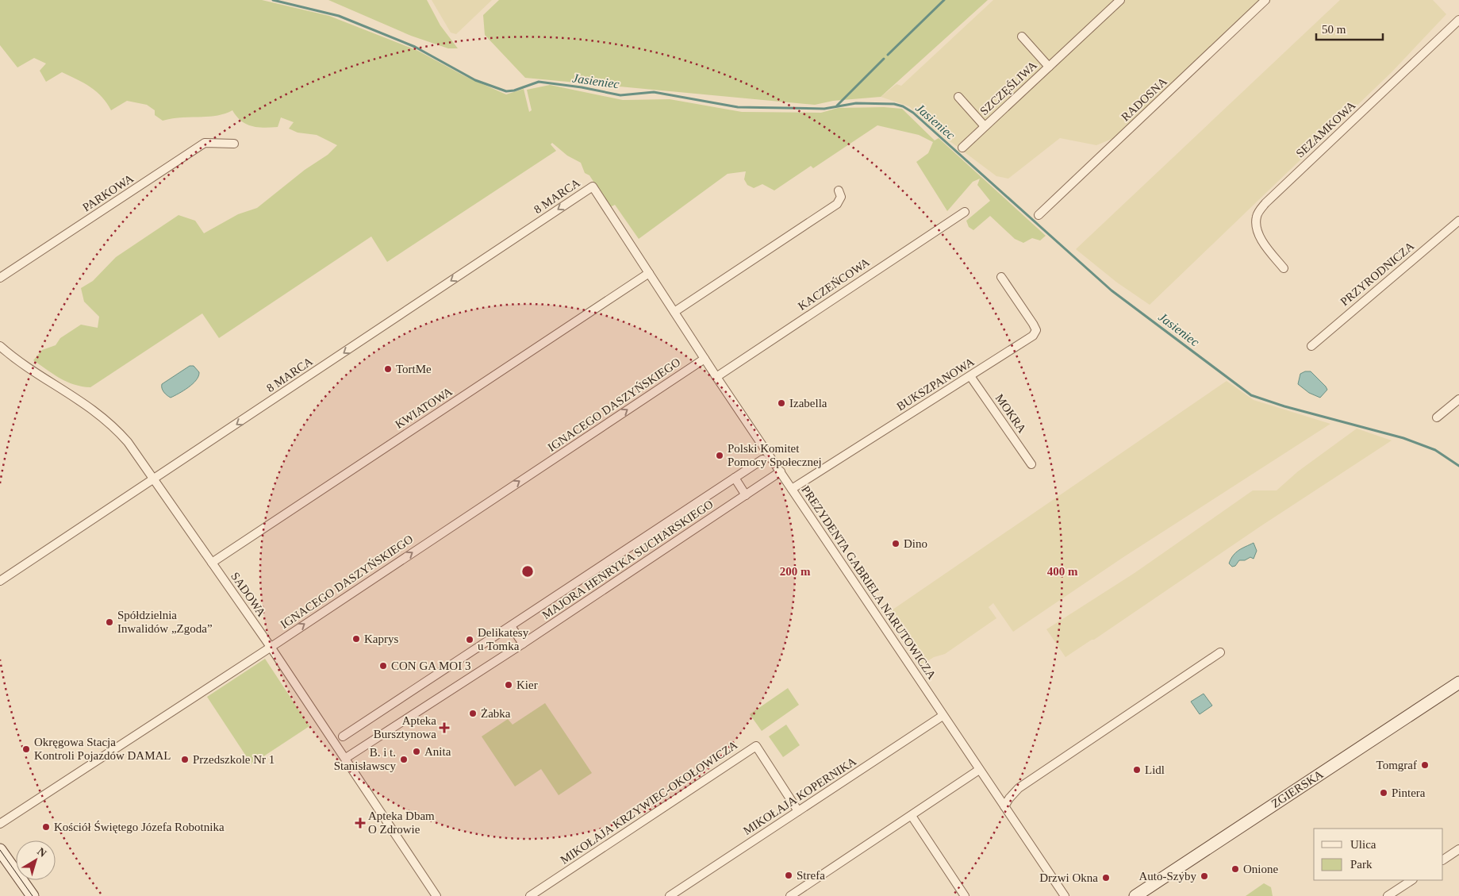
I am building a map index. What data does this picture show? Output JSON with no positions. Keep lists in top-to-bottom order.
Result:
{
  "streets": {
    "main road": ["ZGIERSKA"],
    "street": [
      "SZCZĘŚLIWA",
      "RADOSNA",
      "SEZAMKOWA",
      "PARKOWA",
      "8 MARCA",
      "PRZYRODNICZA",
      "KACZEŃCOWA",
      "BUKSZPANOWA",
      "IGNACEGO DASZYŃSKIEGO",
      "KWIATOWA",
      "MOKRA",
      "MAJORA HENRYKA SUCHARSKIEGO",
      "PREZYDENTA GABRIELA NARUTOWICZA",
      "SADOWA",
      "MIKOŁAJA KOPERNIKA",
      "MIKOŁAJA KRZYWIEC-OKOŁOWICZA"
    ]
  },
  "crossings": [
    ["8 MARCA", "PREZYDENTA GABRIELA NARUTOWICZA"],
    ["8 MARCA", "SADOWA"],
    ["KACZEŃCOWA", "PREZYDENTA GABRIELA NARUTOWICZA"],
    ["BUKSZPANOWA", "MOKRA"],
    ["BUKSZPANOWA", "PREZYDENTA GABRIELA NARUTOWICZA"],
    ["IGNACEGO DASZYŃSKIEGO", "PREZYDENTA GABRIELA NARUTOWICZA"],
    ["IGNACEGO DASZYŃSKIEGO", "SADOWA"],
    ["KWIATOWA", "PREZYDENTA GABRIELA NARUTOWICZA"],
    ["KWIATOWA", "SADOWA"],
    ["MAJORA HENRYKA SUCHARSKIEGO", "PREZYDENTA GABRIELA NARUTOWICZA"],
    ["MAJORA HENRYKA SUCHARSKIEGO", "SADOWA"],
    ["PREZYDENTA GABRIELA NARUTOWICZA", "MIKOŁAJA KOPERNIKA"],
    ["MIKOŁAJA KOPERNIKA", "MIKOŁAJA KRZYWIEC-OKOŁOWICZA"]
  ],
  "one_way": ["8 MARCA", "IGNACEGO DASZYŃSKIEGO"],
  "water": ["Jasieniec"],
  "places": {
    "other": [
      "TortMe",
      "Izabella",
      "Polski Komitet Pomocy Społecznej",
      "Dino",
      "Spółdzielnia Inwalidów „Zgoda”",
      "Kaprys",
      "Delikatesy u Tomka",
      "CON GA MOI 3",
      "Kier",
      "Żabka",
      "Okręgowa Stacja Kontroli Pojazdów DAMAL",
      "Anita",
      "Przedszkole Nr 1",
      "B. i t. Stanisławscy",
      "Tomgraf",
      "Lidl",
      "Pintera",
      "Kościół Świętego Józefa Robotnika",
      "Onione",
      "Strefa",
      "Auto-Szyby",
      "Drzwi Okna"
    ],
    "health": ["Apteka Bursztynowa", "Apteka Dbam O Zdrowie"]
  },
  "legend": ["Ulica", "Park"],
  "scale_bar": "50 m",
  "north": "top right",
  "rings": ["200 m", "400 m"]
}
